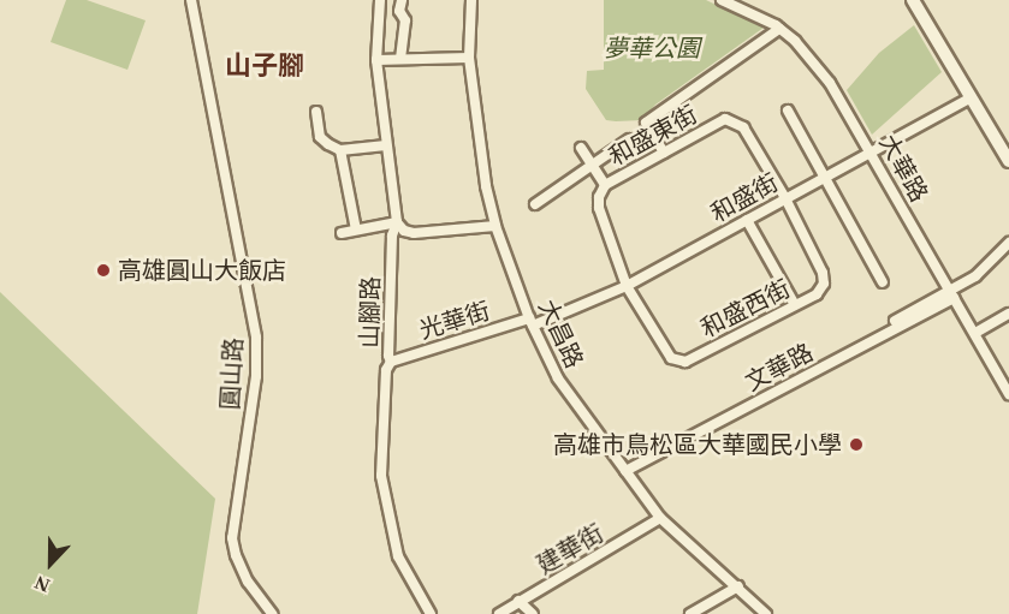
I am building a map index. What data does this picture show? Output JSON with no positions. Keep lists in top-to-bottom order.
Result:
{
  "streets": {
    "street": [
      "和盛東街",
      "大華路",
      "和盛街",
      "和盛西街",
      "山腳路",
      "光華街",
      "大昌路",
      "文華路",
      "圓山路",
      "建華街"
    ]
  },
  "crossings": [
    ["和盛東街", "和盛街"],
    ["和盛東街", "和盛西街"],
    ["大華路", "和盛街"],
    ["大華路", "文華路"],
    ["和盛街", "和盛西街"],
    ["和盛街", "光華街"],
    ["和盛街", "大昌路"],
    ["山腳路", "光華街"],
    ["光華街", "大昌路"],
    ["大昌路", "文華路"],
    ["大昌路", "建華街"]
  ],
  "districts": ["山子腳"],
  "parks": ["夢華公園"],
  "places": ["高雄圓山大飯店", "高雄市鳥松區大華國民小學"],
  "north": "bottom"
}
